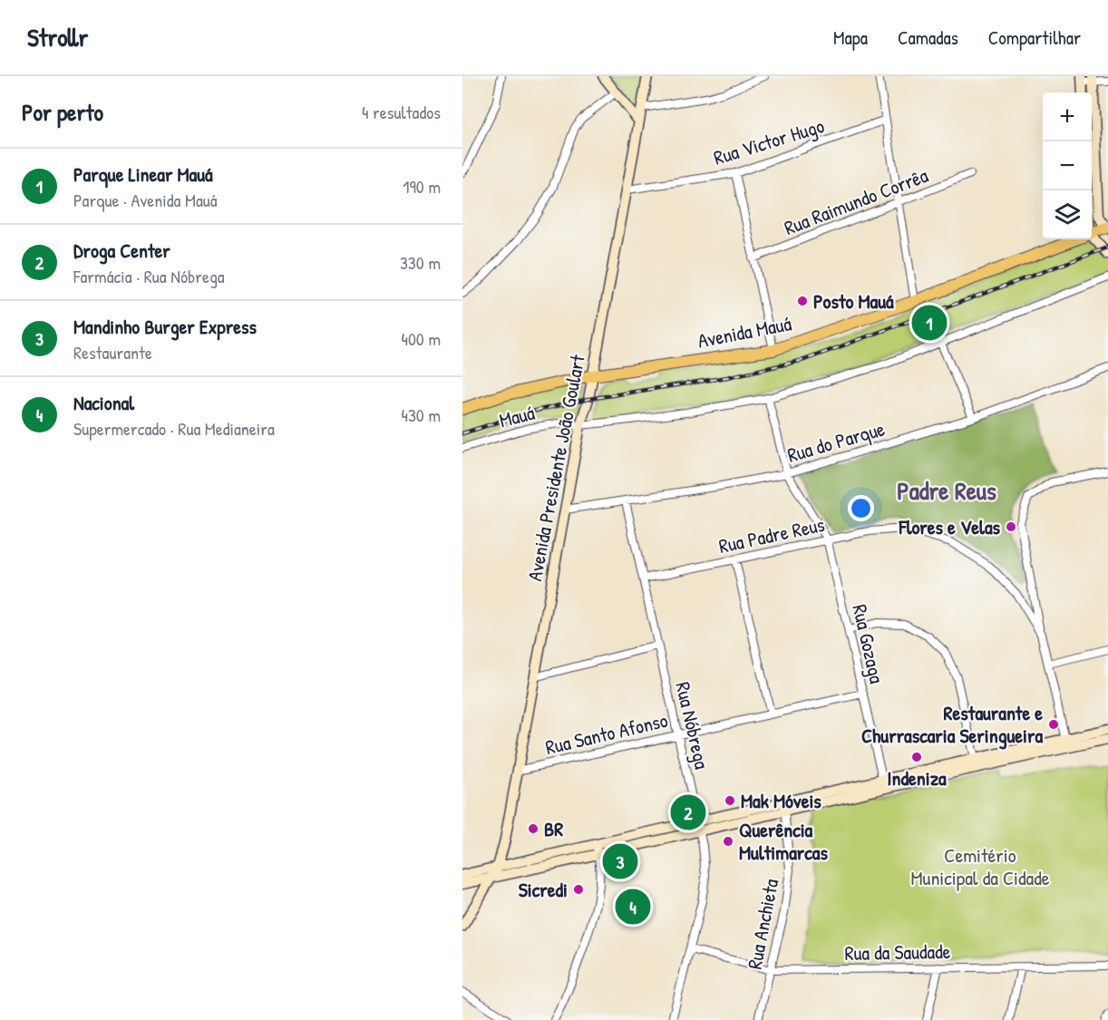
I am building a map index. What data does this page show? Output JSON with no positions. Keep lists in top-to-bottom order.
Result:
{
  "streets": {
    "main road": ["Avenida Mauá", "Avenida Presidente João Goulart"],
    "street": [
      "Rua Victor Hugo",
      "Rua Raimundo Corrêa",
      "Mauá",
      "Rua do Parque",
      "Rua Padre Reus",
      "Rua Gozaga",
      "Rua Nóbrega",
      "Rua Santo Afonso",
      "Rua Anchieta",
      "Rua da Saudade"
    ]
  },
  "crossings": [
    ["Rua Victor Hugo", "Avenida Presidente João Goulart"],
    ["Avenida Mauá", "Avenida Presidente João Goulart"],
    ["Mauá", "Avenida Presidente João Goulart"],
    ["Rua do Parque", "Avenida Presidente João Goulart"],
    ["Rua do Parque", "Rua Gozaga"],
    ["Rua do Parque", "Rua Nóbrega"],
    ["Avenida Presidente João Goulart", "Rua Santo Afonso"],
    ["Rua Padre Reus", "Rua Gozaga"],
    ["Rua Padre Reus", "Rua Nóbrega"],
    ["Rua Gozaga", "Rua Santo Afonso"],
    ["Rua Nóbrega", "Rua Santo Afonso"],
    ["Rua Nóbrega", "Rua da Saudade"],
    ["Rua Anchieta", "Rua da Saudade"]
  ],
  "districts": ["Padre Reus"],
  "parks": ["Cemitério Municipal da Cidade"],
  "places": [
    "Posto Mauá",
    "Flores e Velas",
    "Restaurante e Churrascaria Seringueira",
    "Indeniza",
    "Mak Móveis",
    "BR",
    "Querência Multimarcas",
    "Sicredi"
  ],
  "page": {
    "header": "Strollr",
    "nav": ["Mapa", "Camadas", "Compartilhar"],
    "heading": ["Por perto", "4 resultados"],
    "map_buttons": ["+", "−"],
    "list": [
      {
        "mark": "1",
        "name": "Parque Linear Mauá",
        "note": "Parque · Avenida Mauá",
        "value": "190 m"
      },
      {
        "mark": "2",
        "name": "Droga Center",
        "note": "Farmácia · Rua Nóbrega",
        "value": "330 m"
      },
      {
        "mark": "3",
        "name": "Mandinho Burger Express",
        "note": "Restaurante",
        "value": "400 m"
      },
      {
        "mark": "4",
        "name": "Nacional",
        "note": "Supermercado · Rua Medianeira",
        "value": "430 m"
      }
    ],
    "pins": [
      "1",
      "2",
      "3",
      "4"
    ]
  }
}
